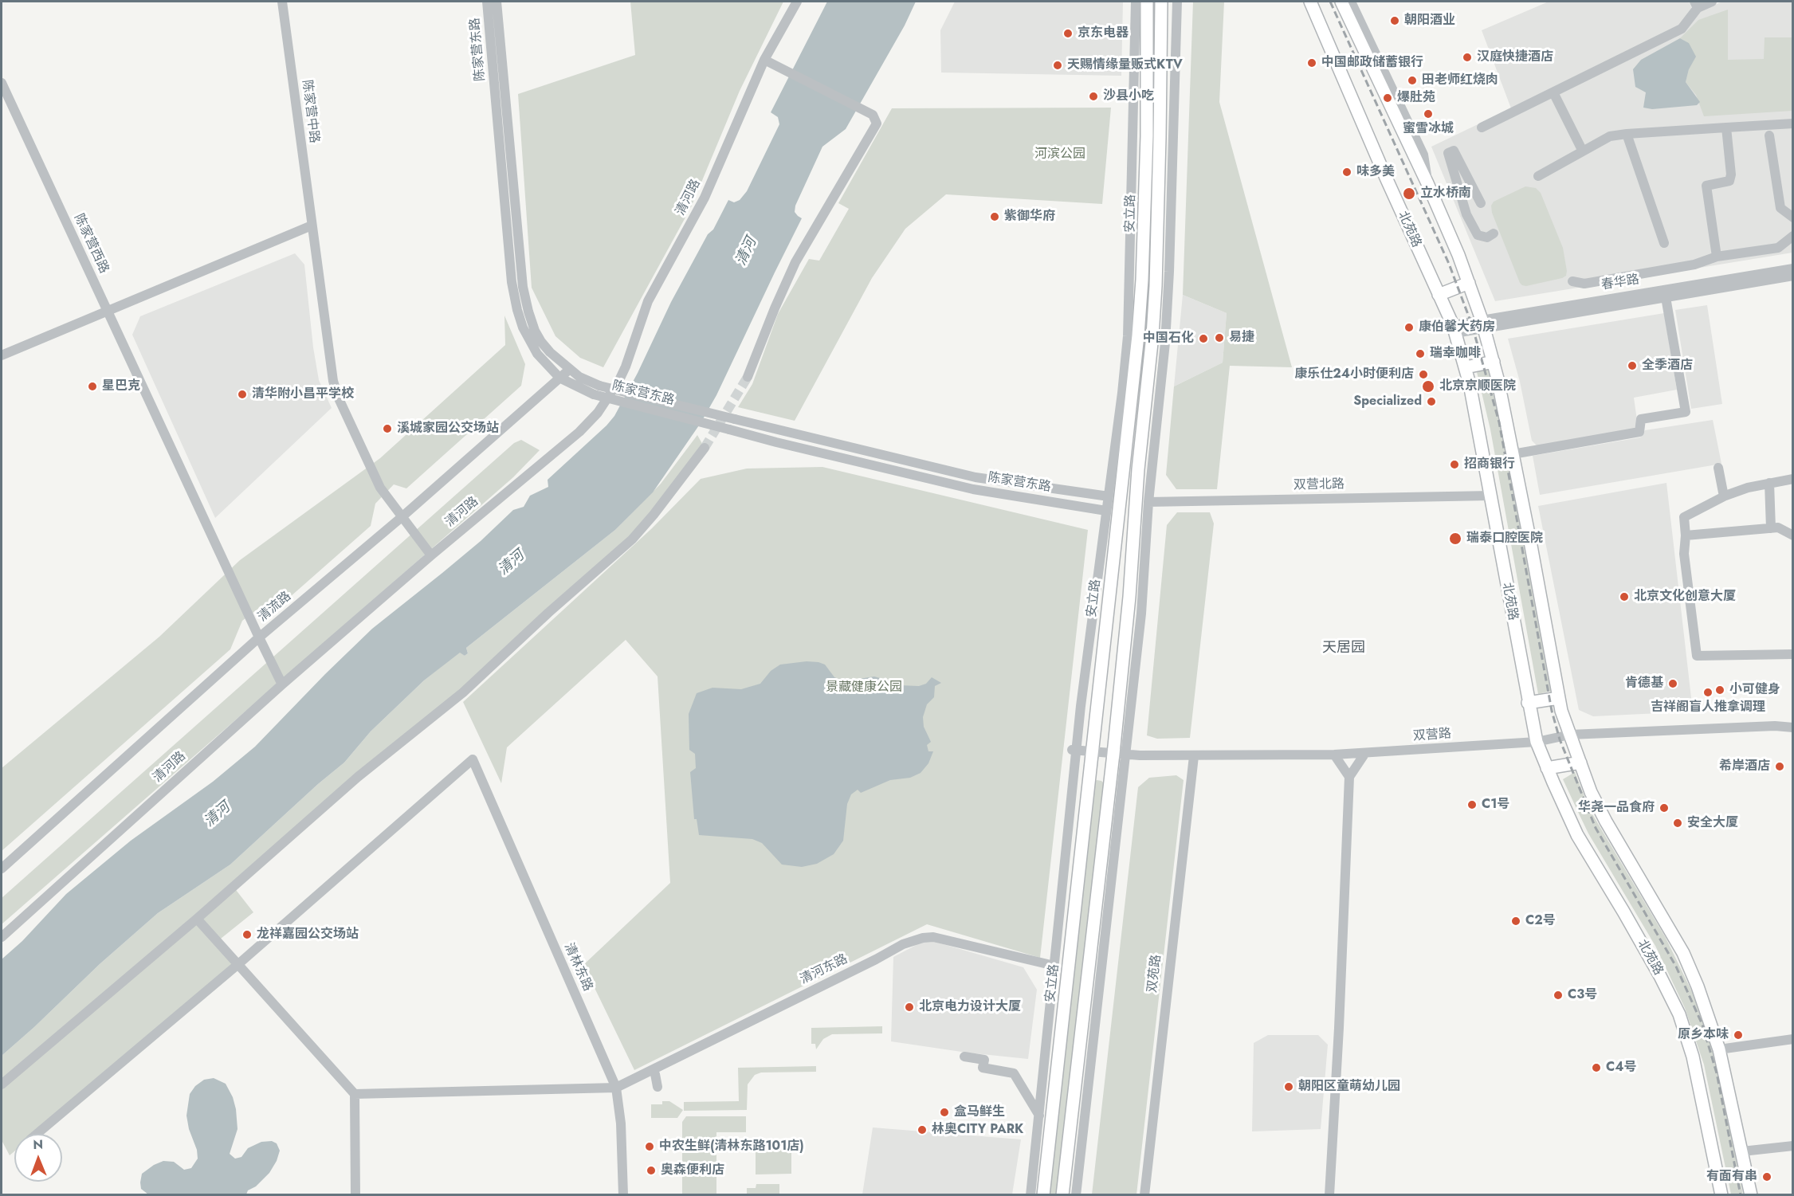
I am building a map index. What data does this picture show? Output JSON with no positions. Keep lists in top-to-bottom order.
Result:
{
  "streets": {
    "main road": ["安立路", "北苑路"],
    "street": [
      "陈家营东路",
      "陈家营中路",
      "清河路",
      "陈家营西路",
      "春华路",
      "双营北路",
      "清流路",
      "双营路",
      "清林东路",
      "清河东路",
      "双苑路"
    ]
  },
  "crossings": [
    ["陈家营东路", "安立路"],
    ["陈家营东路", "清流路"],
    ["陈家营中路", "清河路"],
    ["陈家营中路", "清流路"],
    ["清河路", "陈家营西路"],
    ["安立路", "双营路"],
    ["安立路", "清河东路"],
    ["北苑路", "春华路"],
    ["北苑路", "双营北路"],
    ["北苑路", "双营路"],
    ["陈家营西路", "清流路"],
    ["双营路", "双苑路"],
    ["清林东路", "清河东路"]
  ],
  "districts": ["天居园"],
  "water": ["清河"],
  "parks": ["河滨公园", "景藏健康公园"],
  "places": [
    "朝阳酒业",
    "京东电器",
    "汉庭快捷酒店",
    "中国邮政储蓄银行",
    "天赐情缘量贩式KTV",
    "田老师红烧肉",
    "沙县小吃",
    "爆肚苑",
    "蜜雪冰城",
    "味多美",
    "立水桥南",
    "紫御华府",
    "康伯馨大药房",
    "易捷",
    "中国石化",
    "瑞幸咖啡",
    "全季酒店",
    "康乐仕24小时便利店",
    "星巴克",
    "北京京顺医院",
    "清华附小昌平学校",
    "Specialized",
    "溪城家园公交场站",
    "招商银行",
    "瑞泰口腔医院",
    "北京文化创意大厦",
    "肯德基",
    "小可健身",
    "吉祥阁盲人推拿调理",
    "希岸酒店",
    "C1号",
    "华尧一品食府",
    "安全大厦",
    "C2号",
    "龙祥嘉园公交场站",
    "C3号",
    "北京电力设计大厦",
    "原乡本味",
    "C4号",
    "朝阳区童萌幼儿园",
    "盒马鲜生",
    "林奥CITY PARK",
    "中农生鲜(清林东路101店)",
    "奥森便利店",
    "有面有串"
  ],
  "north": "top"
}
